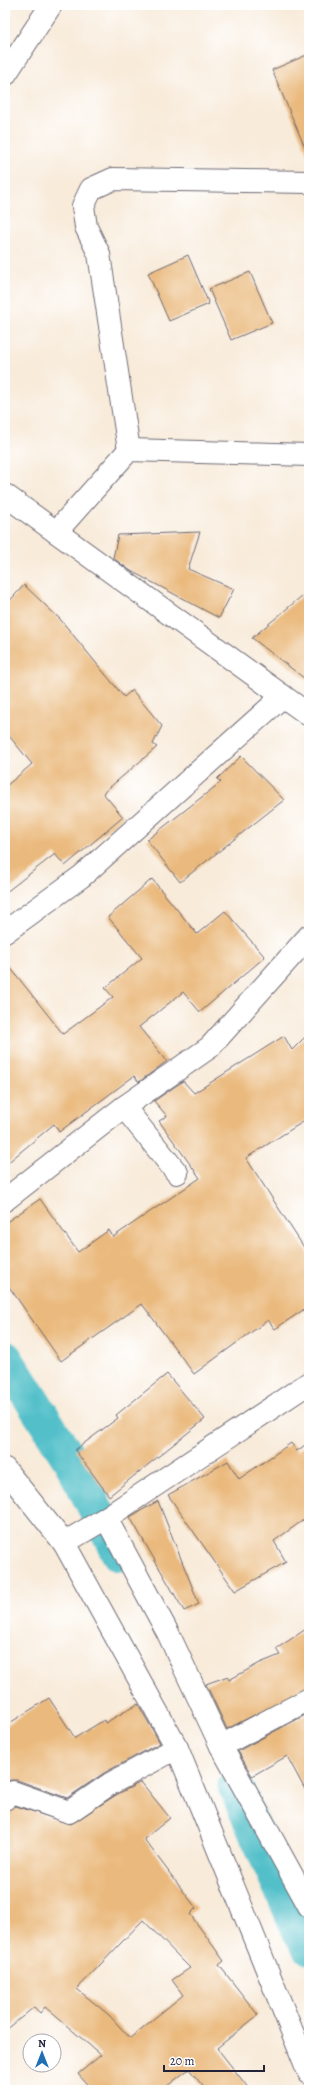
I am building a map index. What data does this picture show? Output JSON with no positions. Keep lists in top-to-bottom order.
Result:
{
  "scale_bar": "20 m",
  "north": "top"
}
